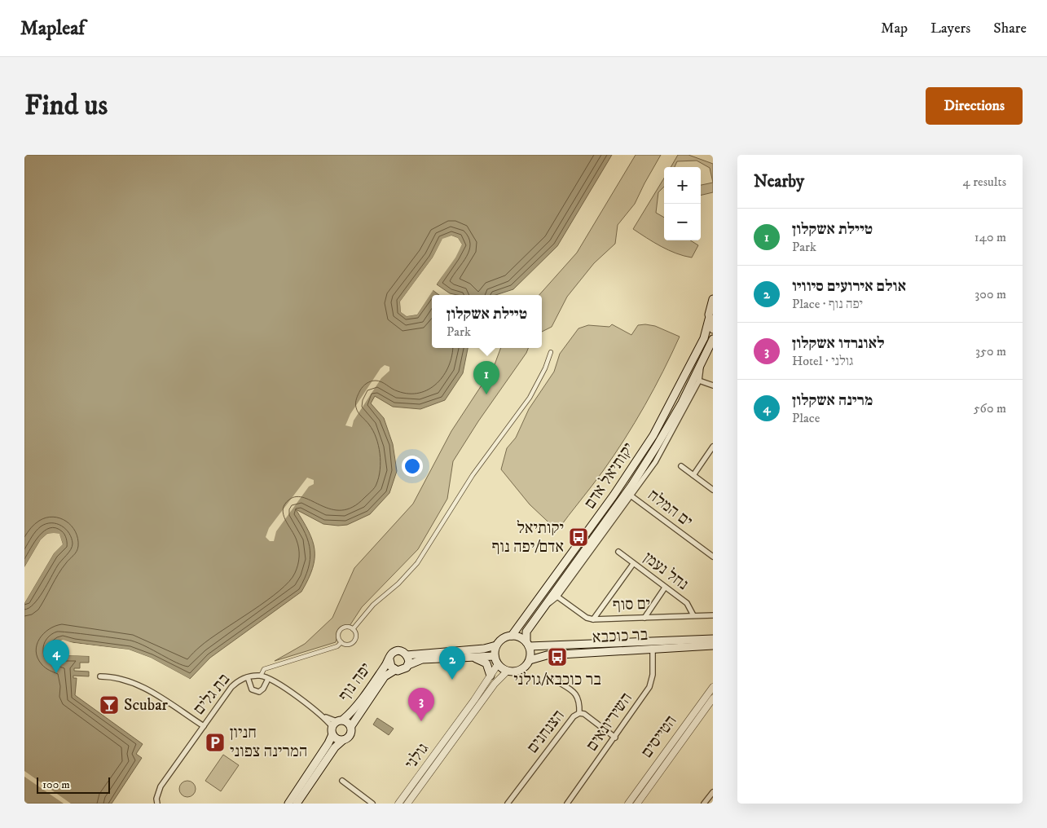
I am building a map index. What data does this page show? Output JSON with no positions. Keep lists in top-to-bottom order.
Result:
{
  "streets": {
    "main road": ["יקותיאל אדם", "בר כוכבא", "יפה נוף"],
    "street": [
      "ים המלח",
      "נחל נעמן",
      "ים סוף",
      "בת גלים",
      "השיריונאים",
      "הצנחנים",
      "הטייסים",
      "גולני"
    ]
  },
  "crossings": [
    ["יקותיאל אדם", "בר כוכבא"],
    ["יקותיאל אדם", "גולני"],
    ["נחל נעמן", "ים סוף"],
    ["בר כוכבא", "השיריונאים"],
    ["בר כוכבא", "גולני"],
    ["יפה נוף", "בת גלים"],
    ["השיריונאים", "הצנחנים"]
  ],
  "places": {
    "bus stop": ["יקותיאל אדם/יפה נוף", "בר כוכבא/גולני"],
    "bar": ["Scubar"],
    "parking": ["חניון המרינה צפוני"]
  },
  "scale_bar": "100 m",
  "page": {
    "header": "Mapleaf",
    "nav": ["Map", "Layers", "Share"],
    "buttons": "Directions",
    "title": "Find us",
    "heading": ["Nearby", "4 results"],
    "map_buttons": ["+", "−"],
    "list": [
      {
        "mark": "1",
        "name": "טיילת אשקלון",
        "note": "Park",
        "value": "140 m"
      },
      {
        "mark": "2",
        "name": "אולם אירועים סיוויו",
        "note": "Place · יפה נוף",
        "value": "300 m"
      },
      {
        "mark": "3",
        "name": "לאונרדו אשקלון",
        "note": "Hotel · גולני",
        "value": "350 m"
      },
      {
        "mark": "4",
        "name": "מרינה אשקלון",
        "note": "Place",
        "value": "560 m"
      }
    ],
    "popup": ["טיילת אשקלון", "Park"],
    "pins": [
      "1",
      "4",
      "2",
      "3"
    ],
    "scale": "100 m"
  }
}
